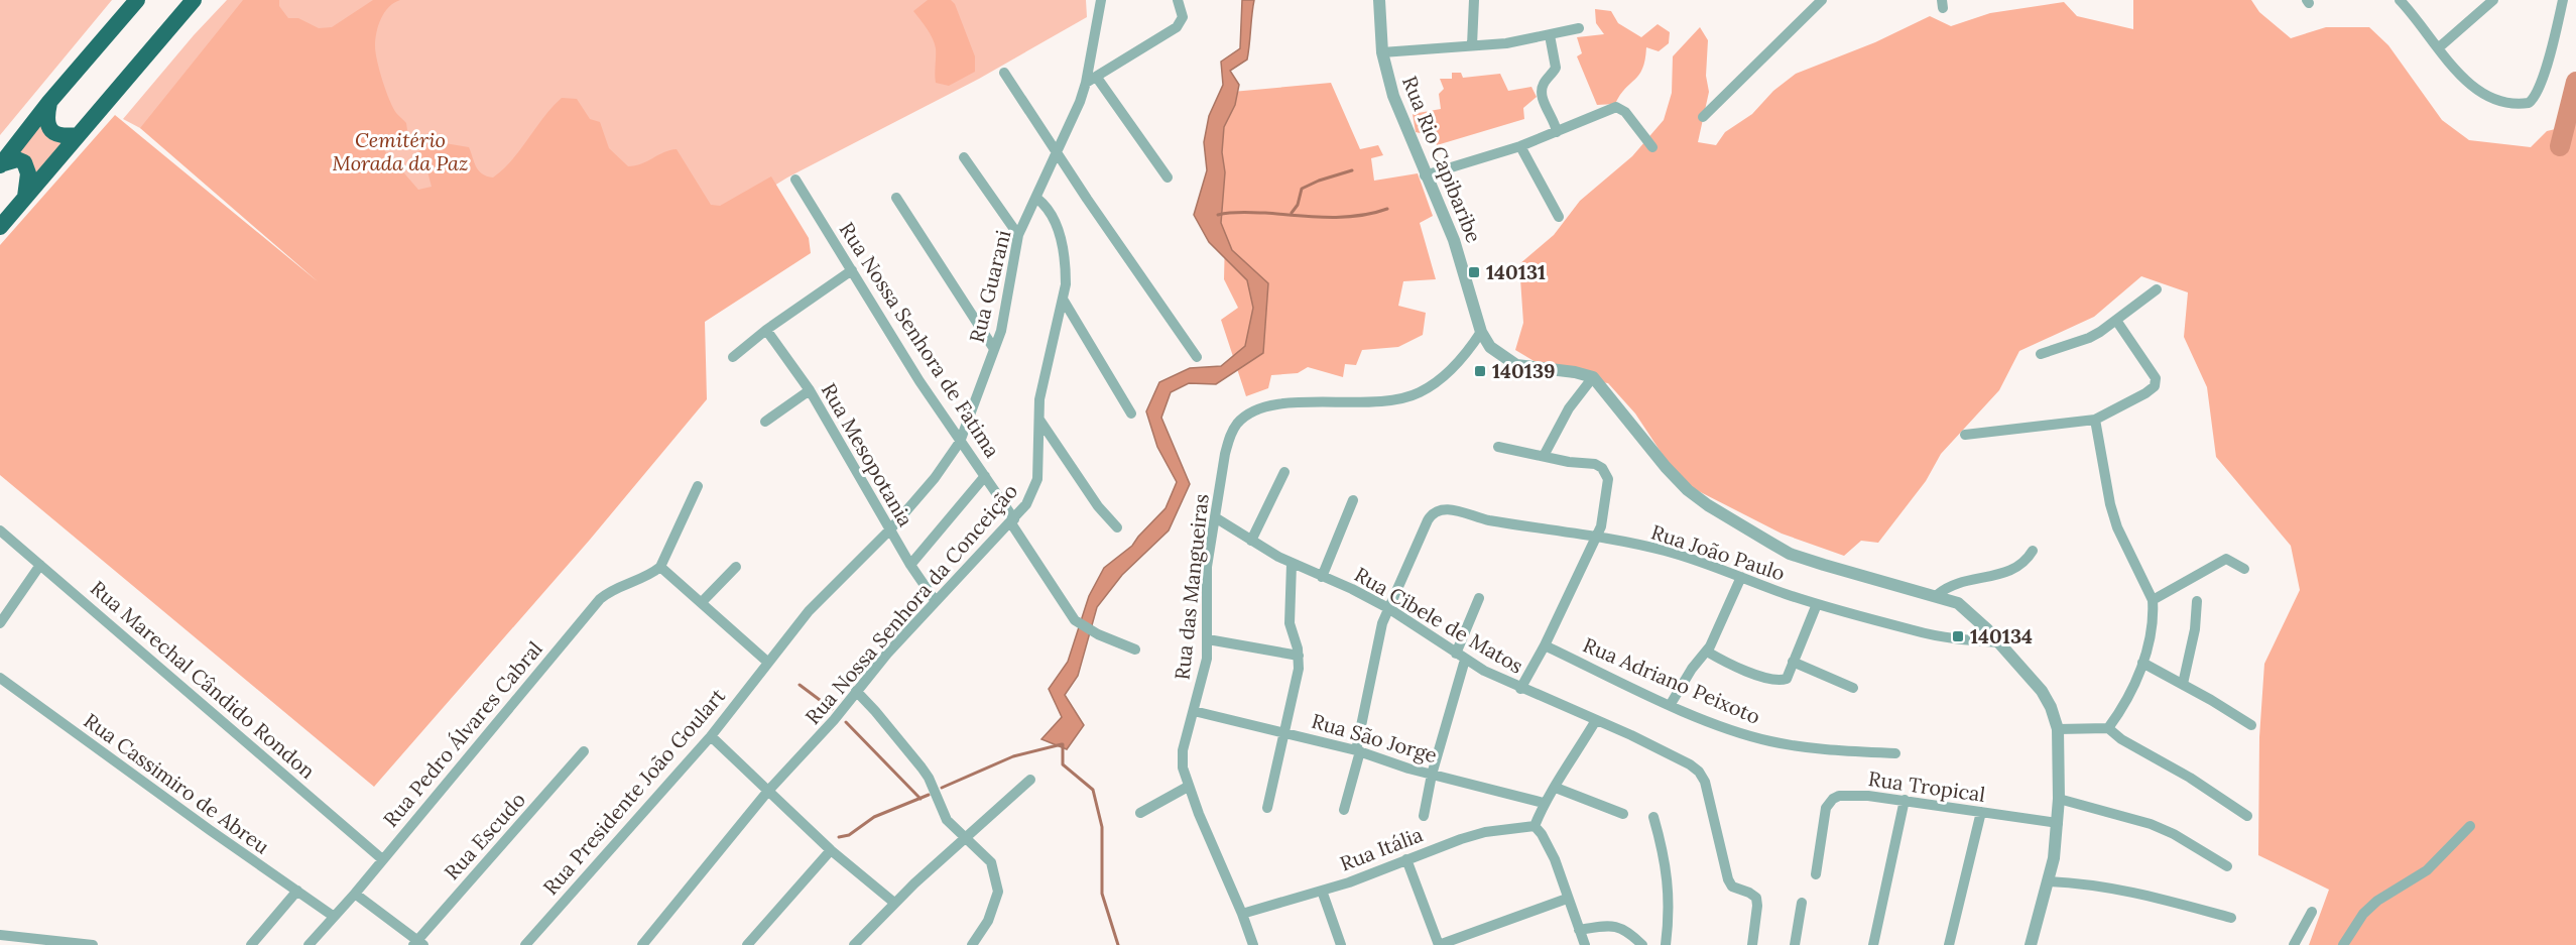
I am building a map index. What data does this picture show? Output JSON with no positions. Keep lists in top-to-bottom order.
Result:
{
  "streets": {
    "street": [
      "Rua Rio Capibaribe",
      "Rua Guarani",
      "Rua Nossa Senhora de Fatima",
      "Rua Mesopotania",
      "Rua João Paulo",
      "Rua das Mangueiras",
      "Rua Nossa Senhora da Conceição",
      "Rua Cibele de Matos",
      "Rua Marechal Cândido Rondon",
      "Rua Adriano Peixoto",
      "Rua Pedro Álvares Cabral",
      "Rua São Jorge",
      "Rua Cassimiro de Abreu",
      "Rua Tropical",
      "Rua Presidente João Goulart",
      "Rua Escudo",
      "Rua Itália"
    ]
  },
  "crossings": [
    ["Rua Rio Capibaribe", "Rua das Mangueiras"],
    ["Rua Guarani", "Rua Nossa Senhora de Fatima"],
    ["Rua Guarani", "Rua Mesopotania"],
    ["Rua Guarani", "Rua Nossa Senhora da Conceição"],
    ["Rua Guarani", "Rua Presidente João Goulart"],
    ["Rua Nossa Senhora de Fatima", "Rua Nossa Senhora da Conceição"],
    ["Rua Mesopotania", "Rua Nossa Senhora da Conceição"],
    ["Rua Mesopotania", "Rua Presidente João Goulart"],
    ["Rua João Paulo", "Rua Cibele de Matos"],
    ["Rua das Mangueiras", "Rua Cibele de Matos"],
    ["Rua das Mangueiras", "Rua São Jorge"],
    ["Rua das Mangueiras", "Rua Itália"],
    ["Rua Marechal Cândido Rondon", "Rua Pedro Álvares Cabral"],
    ["Rua Pedro Álvares Cabral", "Rua Cassimiro de Abreu"]
  ],
  "parks": ["Cemitério Morada da Paz"],
  "places": {
    "transit": ["140131", "140139", "140134"]
  }
}
